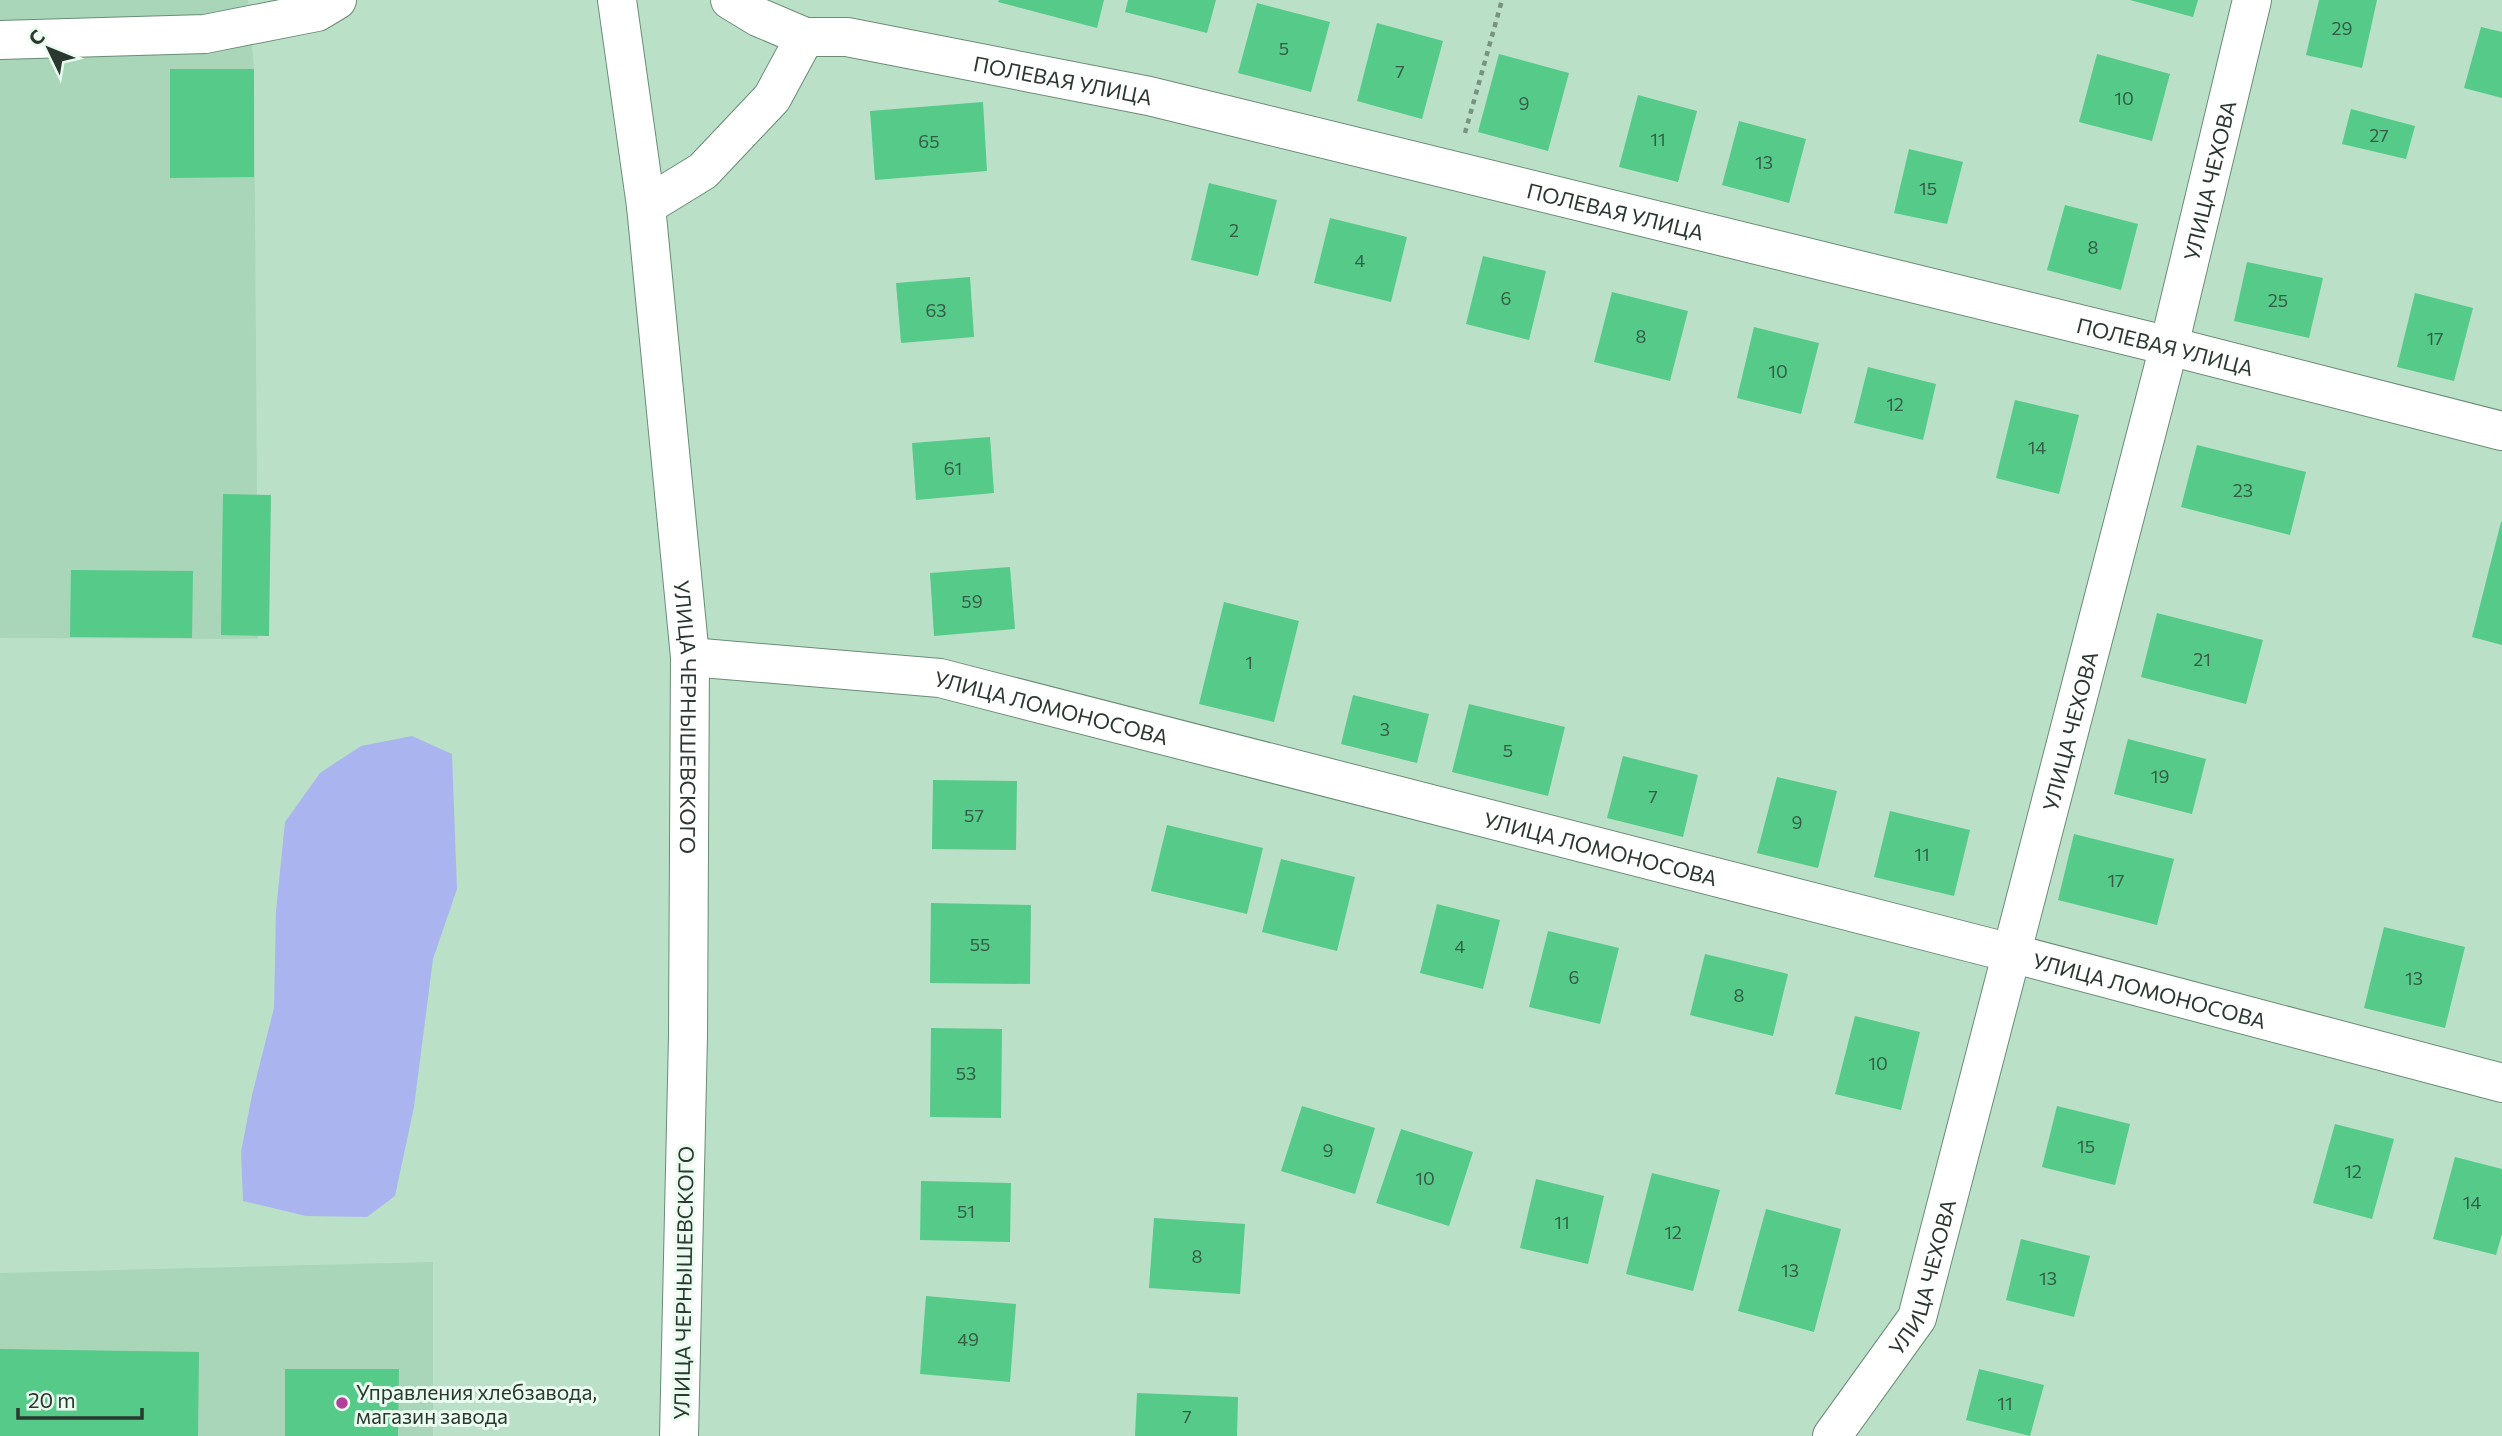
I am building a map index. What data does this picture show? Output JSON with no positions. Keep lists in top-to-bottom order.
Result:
{
  "streets": {
    "street": [
      "ПОЛЕВАЯ УЛИЦА",
      "УЛИЦА ЧЕХОВА",
      "УЛИЦА ЛОМОНОСОВА",
      "УЛИЦА ЧЕРНЫШЕВСКОГО"
    ]
  },
  "crossings": [
    ["ПОЛЕВАЯ УЛИЦА", "УЛИЦА ЧЕХОВА"],
    ["УЛИЦА ЧЕХОВА", "УЛИЦА ЛОМОНОСОВА"],
    ["УЛИЦА ЛОМОНОСОВА", "УЛИЦА ЧЕРНЫШЕВСКОГО"]
  ],
  "places": ["Управления хлебзавода, магазин завода"],
  "house_numbers": [
    "29",
    "5",
    "7",
    "10",
    "9",
    "27",
    "11",
    "65",
    "13",
    "15",
    "2",
    "8",
    "4",
    "6",
    "25",
    "63",
    "8",
    "17",
    "10",
    "12",
    "14",
    "61",
    "23",
    "59",
    "21",
    "1",
    "3",
    "5",
    "19",
    "7",
    "57",
    "9",
    "11",
    "17",
    "55",
    "4",
    "6",
    "13",
    "8",
    "10",
    "53",
    "15",
    "9",
    "12",
    "10",
    "14",
    "51",
    "11",
    "12",
    "8",
    "13",
    "13",
    "49",
    "11",
    "7"
  ],
  "scale_bar": "20 m",
  "north": "top left"
}
